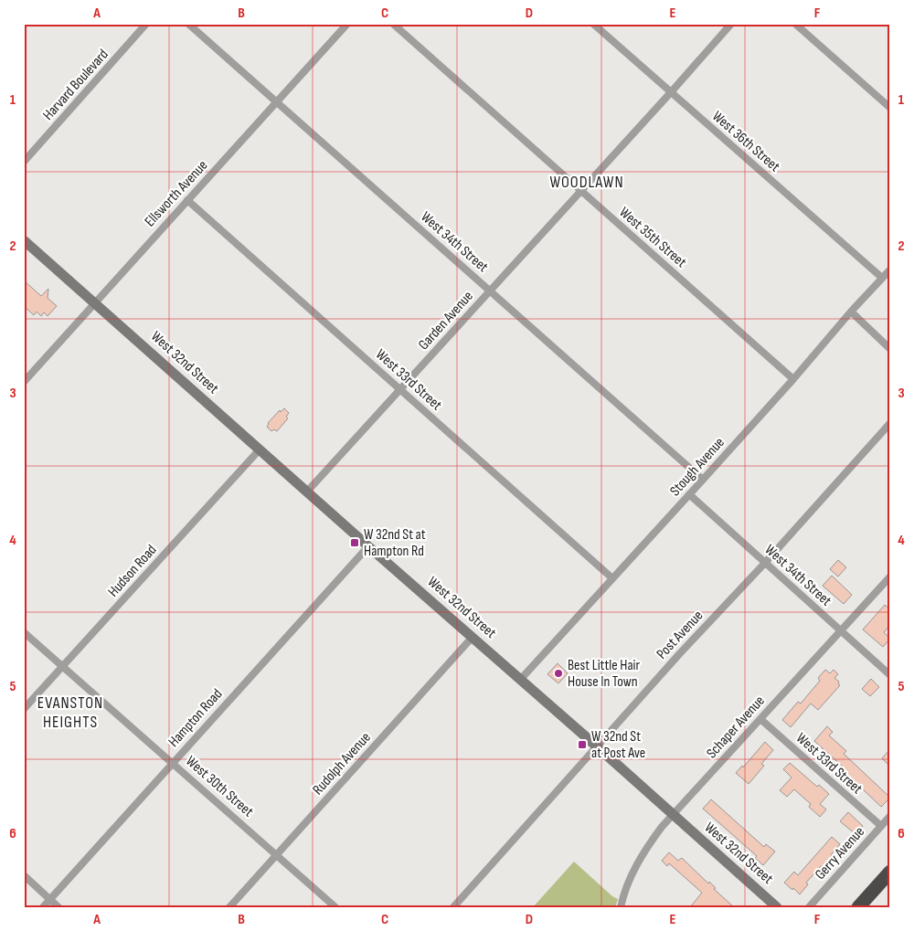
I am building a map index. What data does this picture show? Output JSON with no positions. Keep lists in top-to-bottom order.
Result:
{
  "streets": {
    "street": [
      "Harvard Boulevard",
      "West 36th Street",
      "Ellsworth Avenue",
      "West 35th Street",
      "West 34th Street",
      "Garden Avenue",
      "West 32nd Street",
      "West 33rd Street",
      "Stough Avenue",
      "Hudson Road",
      "Post Avenue",
      "Hampton Road",
      "Schaper Avenue",
      "Rudolph Avenue",
      "West 30th Street",
      "Gerry Avenue"
    ]
  },
  "crossings": [
    ["West 36th Street", "Garden Avenue"],
    ["West 36th Street", "Stough Avenue"],
    ["Ellsworth Avenue", "West 34th Street"],
    ["Ellsworth Avenue", "West 32nd Street"],
    ["Ellsworth Avenue", "West 33rd Street"],
    ["West 35th Street", "Garden Avenue"],
    ["West 35th Street", "Stough Avenue"],
    ["West 34th Street", "Garden Avenue"],
    ["West 34th Street", "Stough Avenue"],
    ["West 34th Street", "Post Avenue"],
    ["West 34th Street", "Schaper Avenue"],
    ["Garden Avenue", "West 32nd Street"],
    ["Garden Avenue", "West 33rd Street"],
    ["West 32nd Street", "Stough Avenue"],
    ["West 32nd Street", "Hudson Road"],
    ["West 32nd Street", "Post Avenue"],
    ["West 32nd Street", "Hampton Road"],
    ["West 32nd Street", "Schaper Avenue"],
    ["West 32nd Street", "Rudolph Avenue"],
    ["West 33rd Street", "Stough Avenue"],
    ["West 33rd Street", "Schaper Avenue"],
    ["West 33rd Street", "Gerry Avenue"],
    ["Hudson Road", "West 30th Street"],
    ["Hampton Road", "West 30th Street"],
    ["Rudolph Avenue", "West 30th Street"]
  ],
  "districts": ["WOODLAWN", "EVANSTON HEIGHTS"],
  "places": {
    "transit": ["W 32nd St at Hampton Rd", "W 32nd St at Post Ave"],
    "other": ["Best Little Hair House In Town"]
  },
  "grid": {
    "columns": [
      "A",
      "B",
      "C",
      "D",
      "E",
      "F"
    ],
    "rows": [
      "1",
      "2",
      "3",
      "4",
      "5",
      "6"
    ]
  }
}
